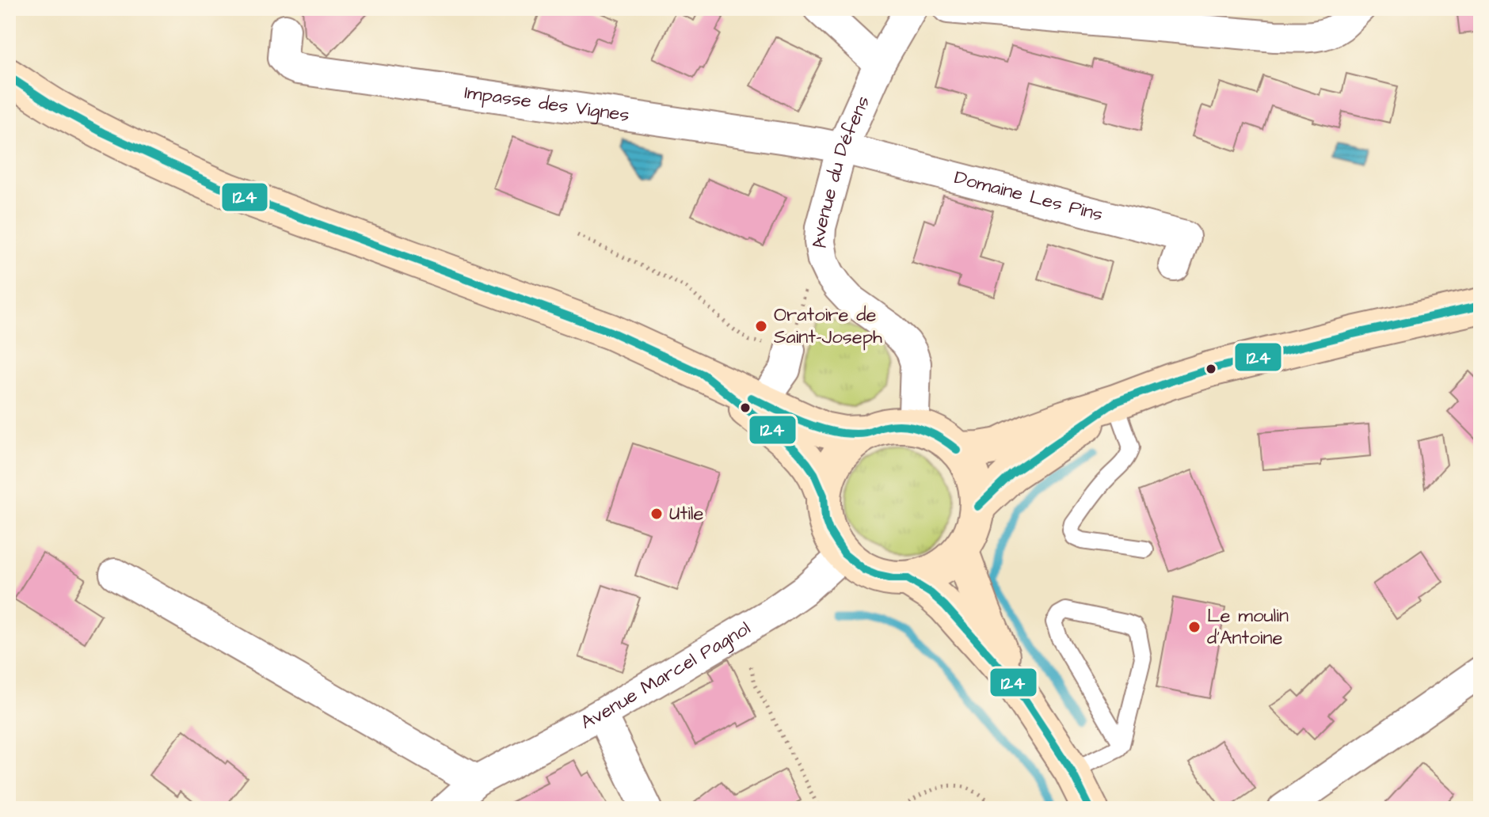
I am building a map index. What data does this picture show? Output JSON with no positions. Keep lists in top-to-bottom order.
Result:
{
  "streets": {
    "street": [
      "Impasse des Vignes",
      "Avenue du Défens",
      "Domaine Les Pins",
      "Avenue Marcel Pagnol"
    ]
  },
  "crossings": [
    ["Impasse des Vignes", "Avenue du Défens"],
    ["Impasse des Vignes", "Domaine Les Pins"],
    ["Avenue du Défens", "Domaine Les Pins"],
    ["Avenue du Défens", "Avenue Marcel Pagnol"]
  ],
  "places": ["Oratoire de Saint-Joseph", "Utile", "Le moulin d'Antoine"],
  "lines": ["transit line 124"]
}
